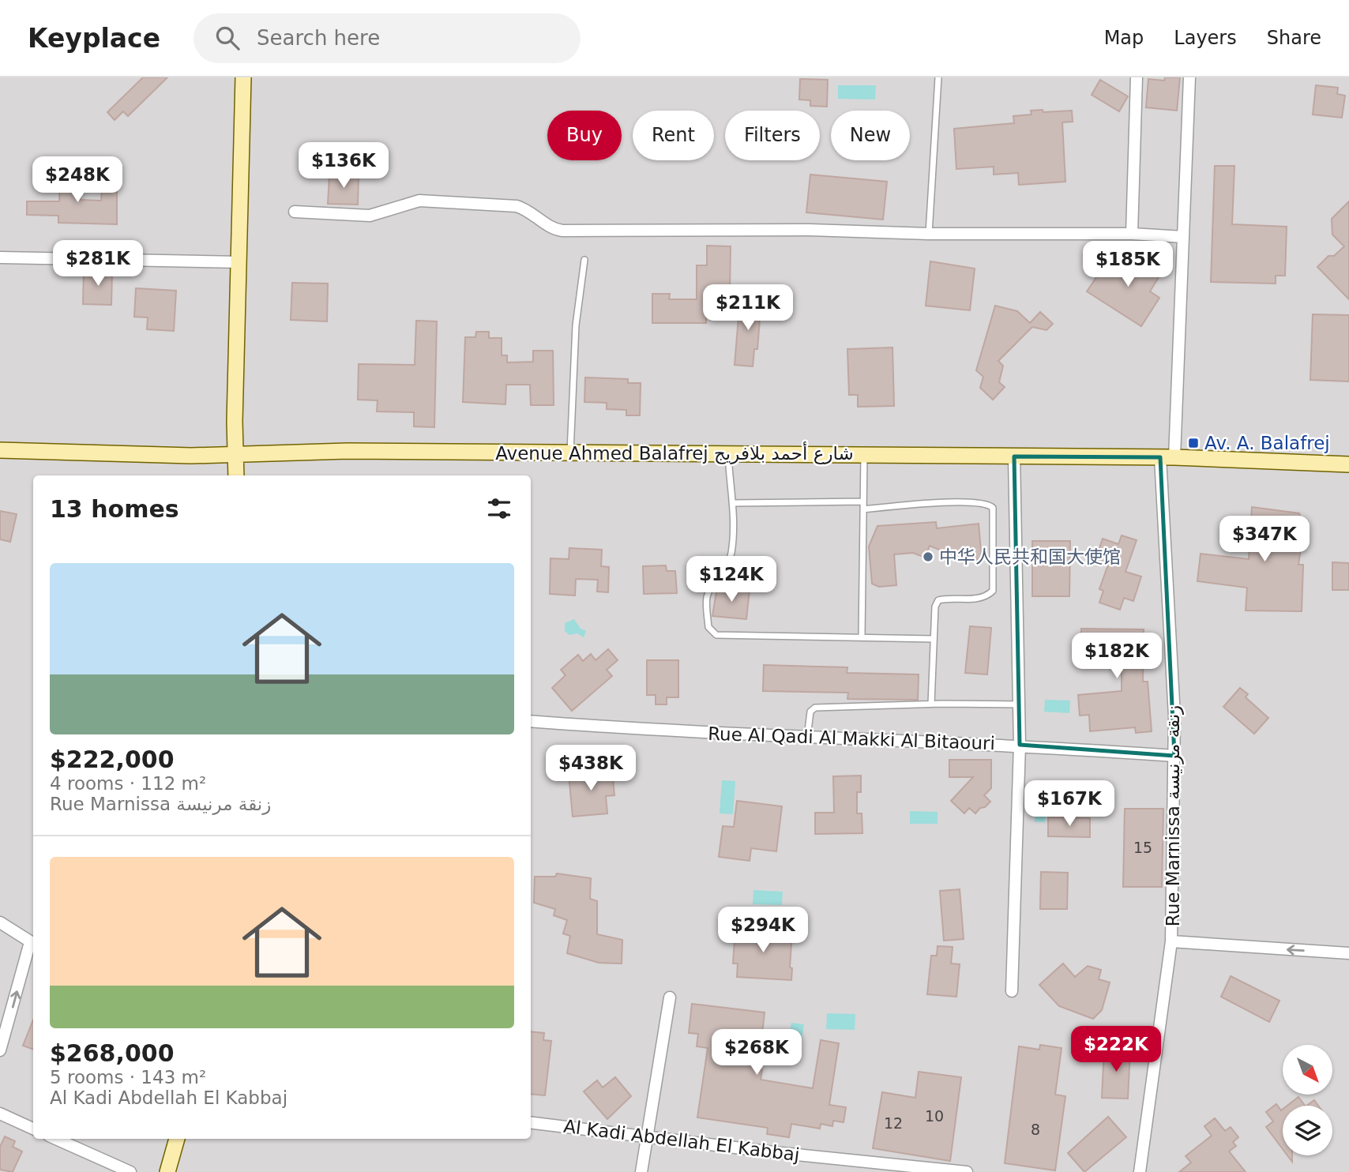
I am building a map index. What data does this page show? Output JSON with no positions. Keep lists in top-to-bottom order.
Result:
{
  "streets": {
    "main road": ["Avenue Ahmed Balafrej شارع أحمد بلافريج"],
    "street": ["Rue Al Qadi Al Makki Al Bitaouri", "Rue Marnissa زنقة مرنيسة", "Al Kadi Abdellah El Kabbaj"]
  },
  "crossings": [
    ["Avenue Ahmed Balafrej شارع أحمد بلافريج", "Rue Marnissa زنقة مرنيسة"],
    ["Rue Al Qadi Al Makki Al Bitaouri", "Rue Marnissa زنقة مرنيسة"]
  ],
  "places": {
    "transit": ["Av. A. Balafrej"],
    "other": ["中华人民共和国大使馆"]
  },
  "house_numbers": [
    "15",
    "10",
    "12",
    "8"
  ],
  "north": "bottom right",
  "page": {
    "header": "Keyplace",
    "search": "Search here",
    "nav": ["Map", "Layers", "Share"],
    "chip": [
      "Buy",
      "Rent",
      "Filters",
      "New"
    ],
    "price": [
      "$136K",
      "$248K",
      "$281K",
      "$185K",
      "$211K",
      "$347K",
      "$124K",
      "$182K",
      "$438K",
      "$167K",
      "$294K",
      "$222K",
      "$268K"
    ],
    "heading": "13 homes",
    "list": [
      {
        "name": "$222,000",
        "note": "4 rooms · 112 m² · Rue Marnissa زنقة مرنيسة"
      },
      {
        "name": "$268,000",
        "note": "5 rooms · 143 m² · Al Kadi Abdellah El Kabbaj"
      }
    ]
  }
}
